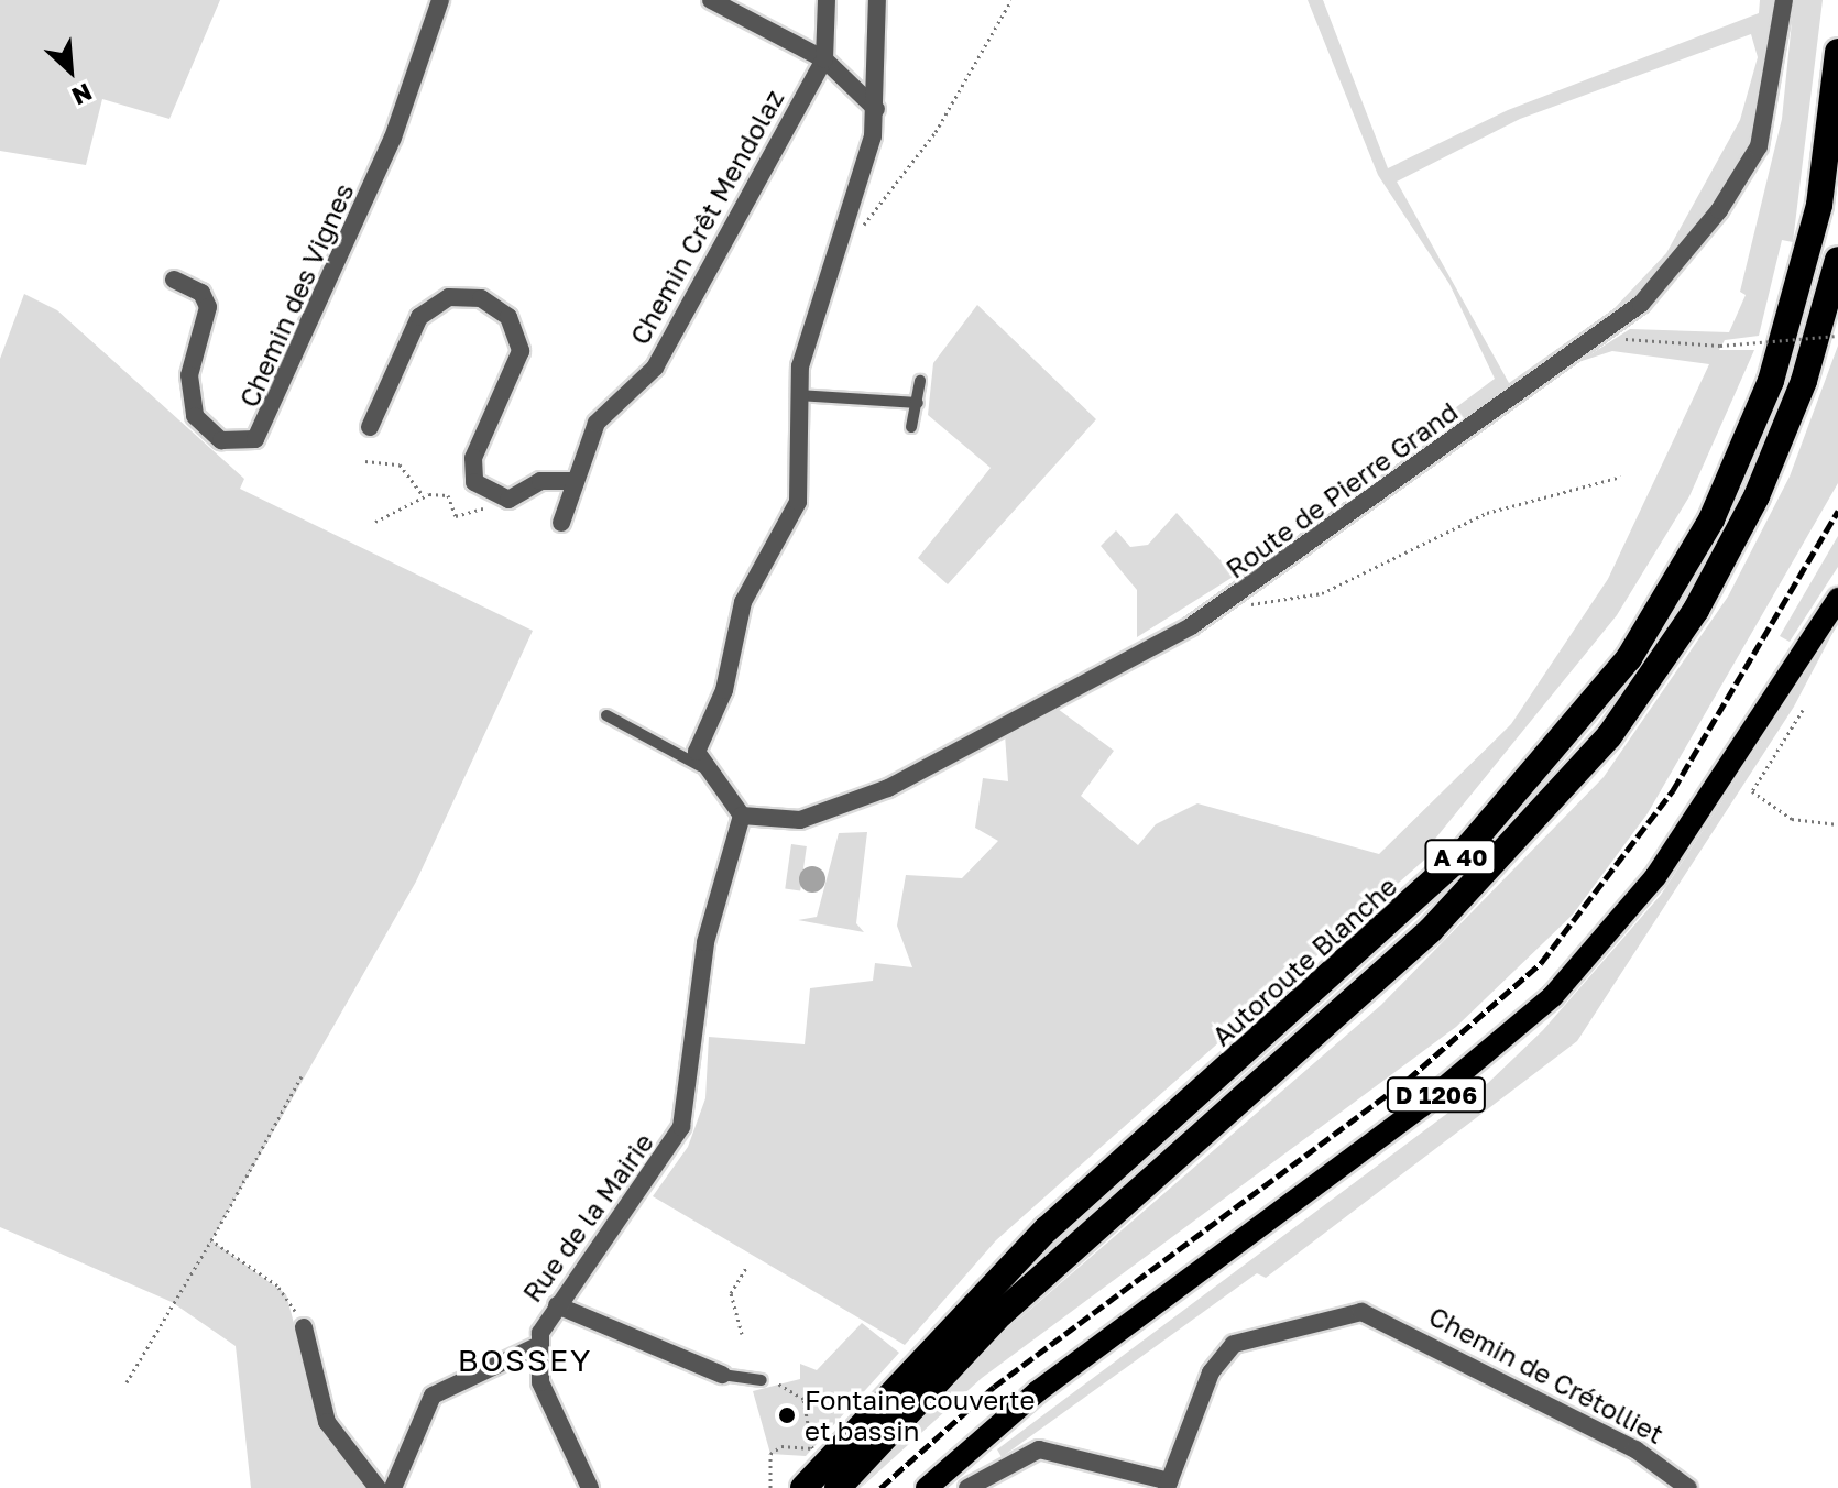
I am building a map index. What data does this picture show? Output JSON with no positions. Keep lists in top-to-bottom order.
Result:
{
  "streets": {
    "highway": ["A 40", "Autoroute Blanche"],
    "main road": ["D 1206"],
    "street": [
      "Chemin Crêt Mendolaz",
      "Chemin des Vignes",
      "Route de Pierre Grand",
      "Rue de la Mairie",
      "Chemin de Crétolliet"
    ]
  },
  "crossings": [
    ["Route de Pierre Grand", "Rue de la Mairie"]
  ],
  "districts": ["BOSSEY"],
  "places": ["Fontaine couverte et bassin"],
  "north": "bottom right"
}
